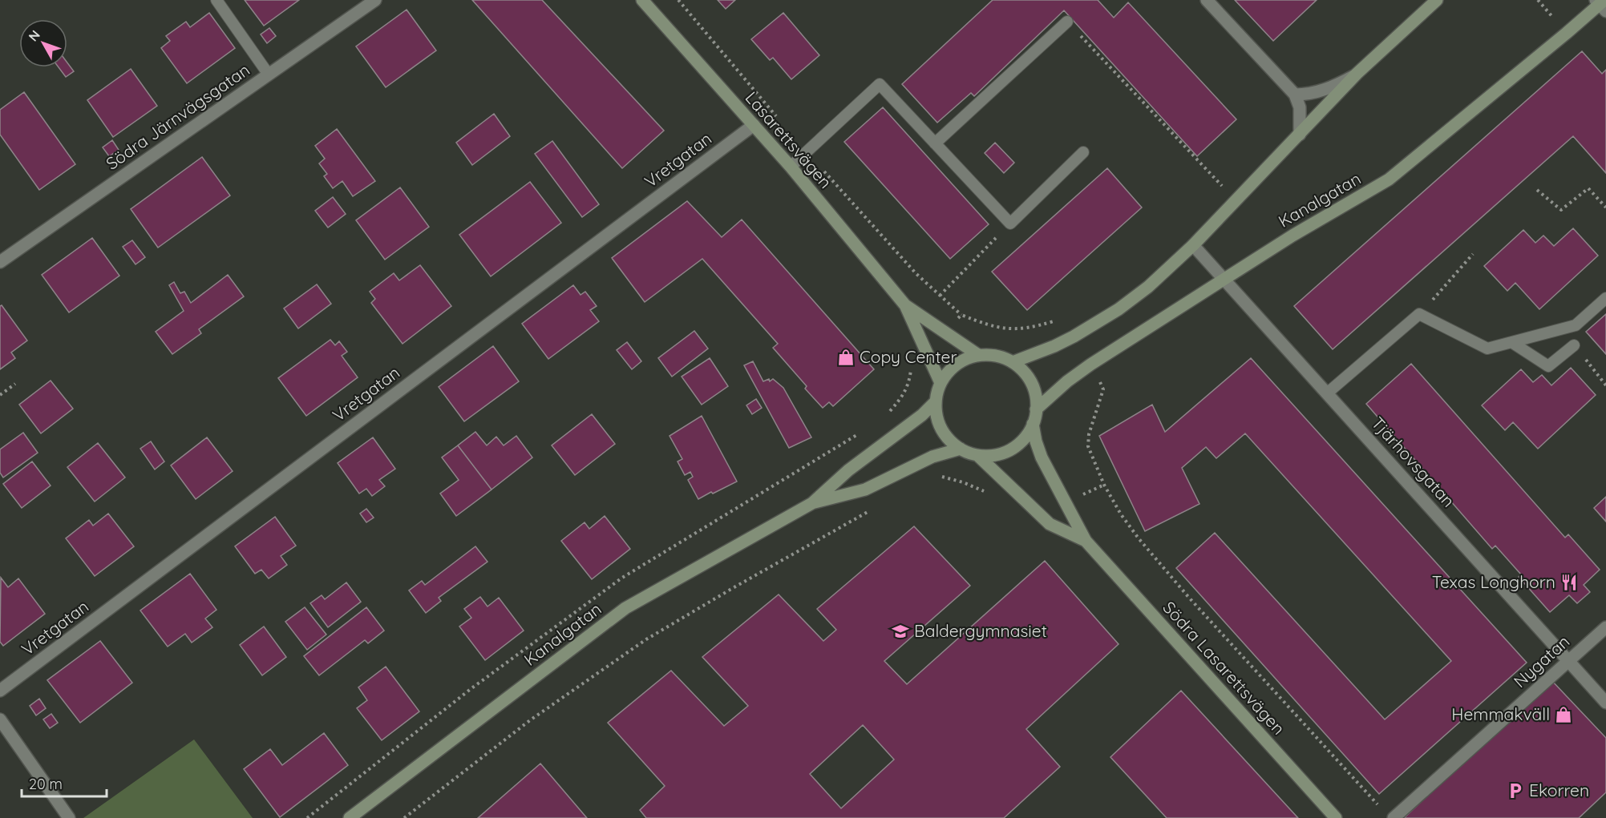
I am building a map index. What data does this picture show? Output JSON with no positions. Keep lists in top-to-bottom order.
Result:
{
  "streets": {
    "main road": ["Lasarettsvägen", "Kanalgatan", "Södra Lasarettsvägen"],
    "street": [
      "Södra Järnvägsgatan",
      "Vretgatan",
      "Tjärhovsgatan",
      "Nygatan"
    ]
  },
  "crossings": [
    ["Lasarettsvägen", "Vretgatan"],
    ["Lasarettsvägen", "Kanalgatan"],
    ["Lasarettsvägen", "Södra Lasarettsvägen"],
    ["Kanalgatan", "Tjärhovsgatan"],
    ["Kanalgatan", "Södra Lasarettsvägen"],
    ["Tjärhovsgatan", "Nygatan"]
  ],
  "places": {
    "shop": ["Copy Center", "Hemmakväll"],
    "restaurant": ["Texas Longhorn"],
    "school or university": ["Baldergymnasiet"],
    "parking": ["Ekorren"]
  },
  "scale_bar": "20 m",
  "north": "top left"
}
